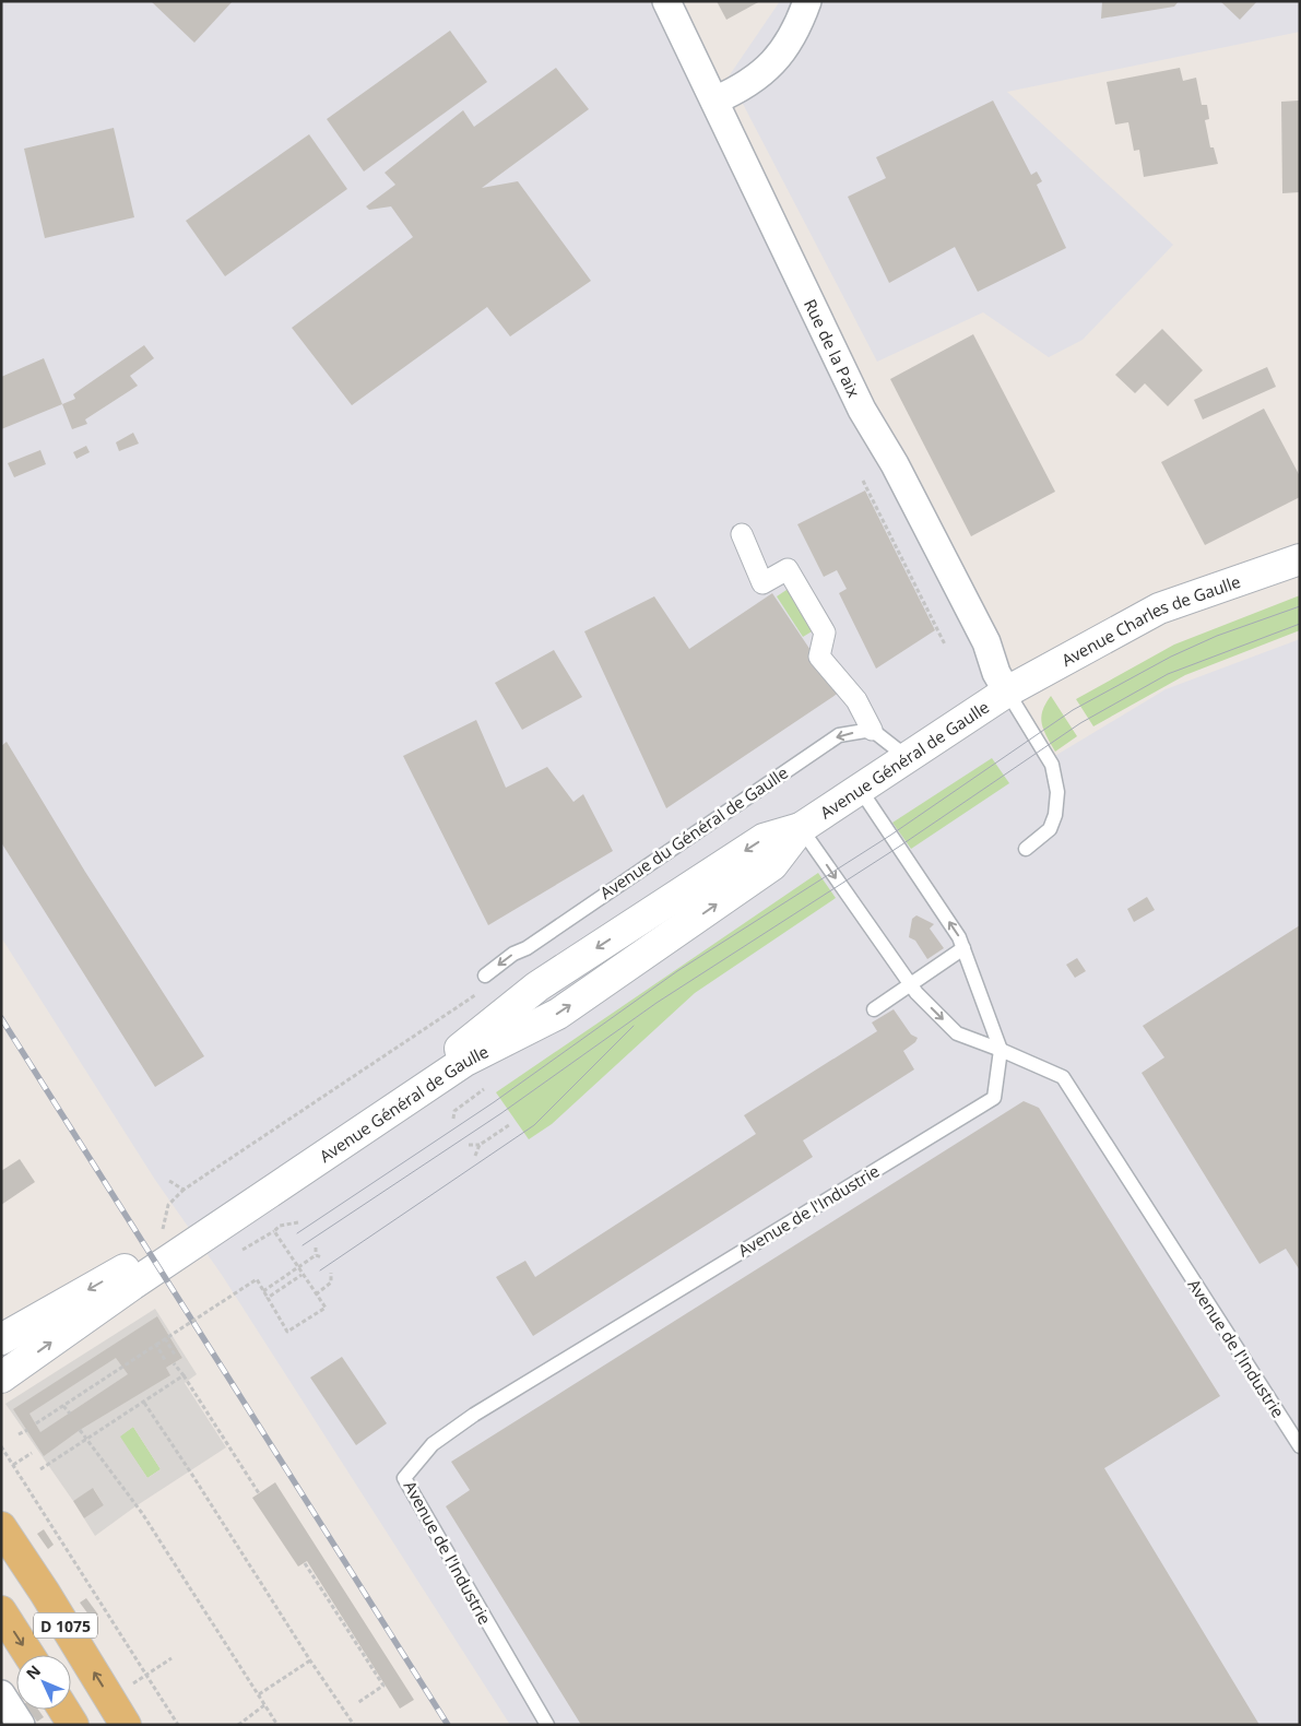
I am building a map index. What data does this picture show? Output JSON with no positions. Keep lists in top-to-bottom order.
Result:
{
  "streets": {
    "main road": ["Avenue Charles de Gaulle", "Avenue Général de Gaulle", "D 1075"],
    "street": ["Rue de la Paix"],
    "lane": ["Avenue du Général de Gaulle", "Avenue de l'Industrie"]
  },
  "crossings": [
    ["Rue de la Paix", "Avenue Charles de Gaulle"],
    ["Rue de la Paix", "Avenue Général de Gaulle"],
    ["Avenue Charles de Gaulle", "Avenue Général de Gaulle"]
  ],
  "one_way": ["Avenue du Général de Gaulle"],
  "north": "top left"
}
